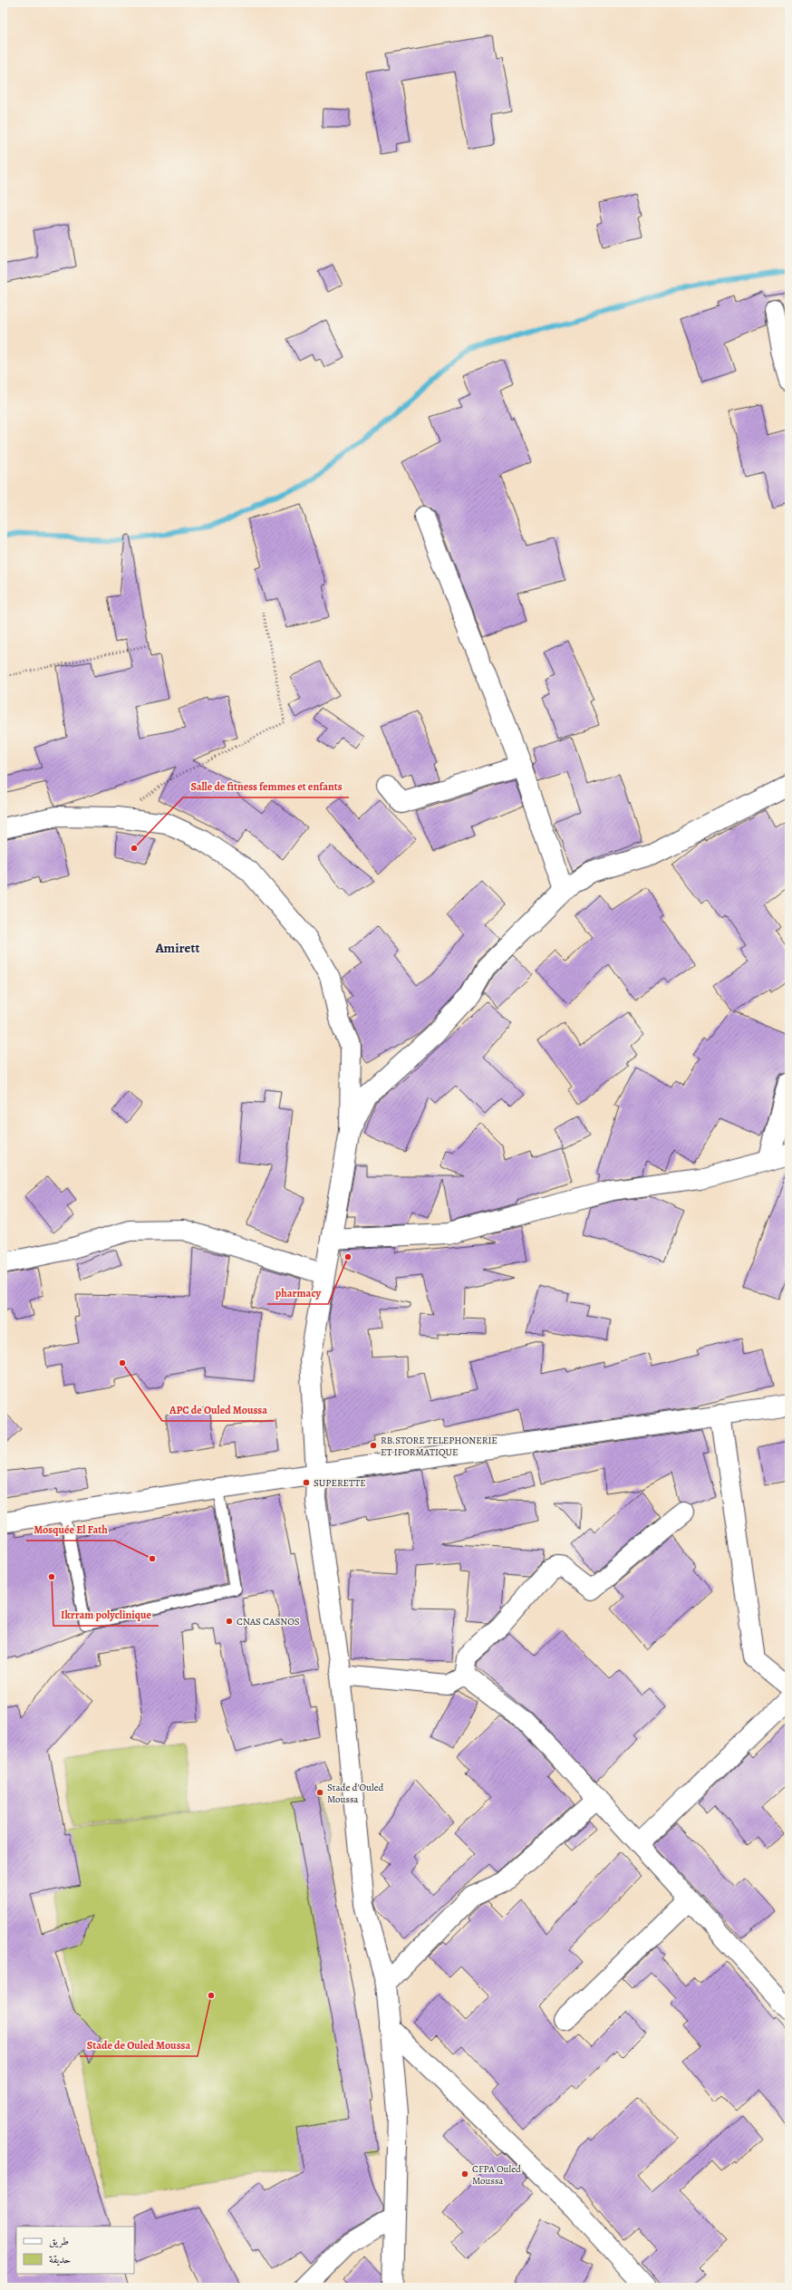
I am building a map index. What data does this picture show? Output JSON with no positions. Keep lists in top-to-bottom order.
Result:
{
  "districts": ["Amirett"],
  "places": [
    "Salle de fitness femmes et enfants",
    "pharmacy",
    "APC de Ouled Moussa",
    "RB.STORE TELEPHONERIE ET IFORMATIQUE",
    "SUPERETTE",
    "Mosquée El Fath",
    "Ikrram polyclinique",
    "CNAS CASNOS",
    "Stade d'Ouled Moussa",
    "Stade de Ouled Moussa",
    "CFPA Ouled Moussa"
  ],
  "legend": ["طريق", "حديقة"]
}
